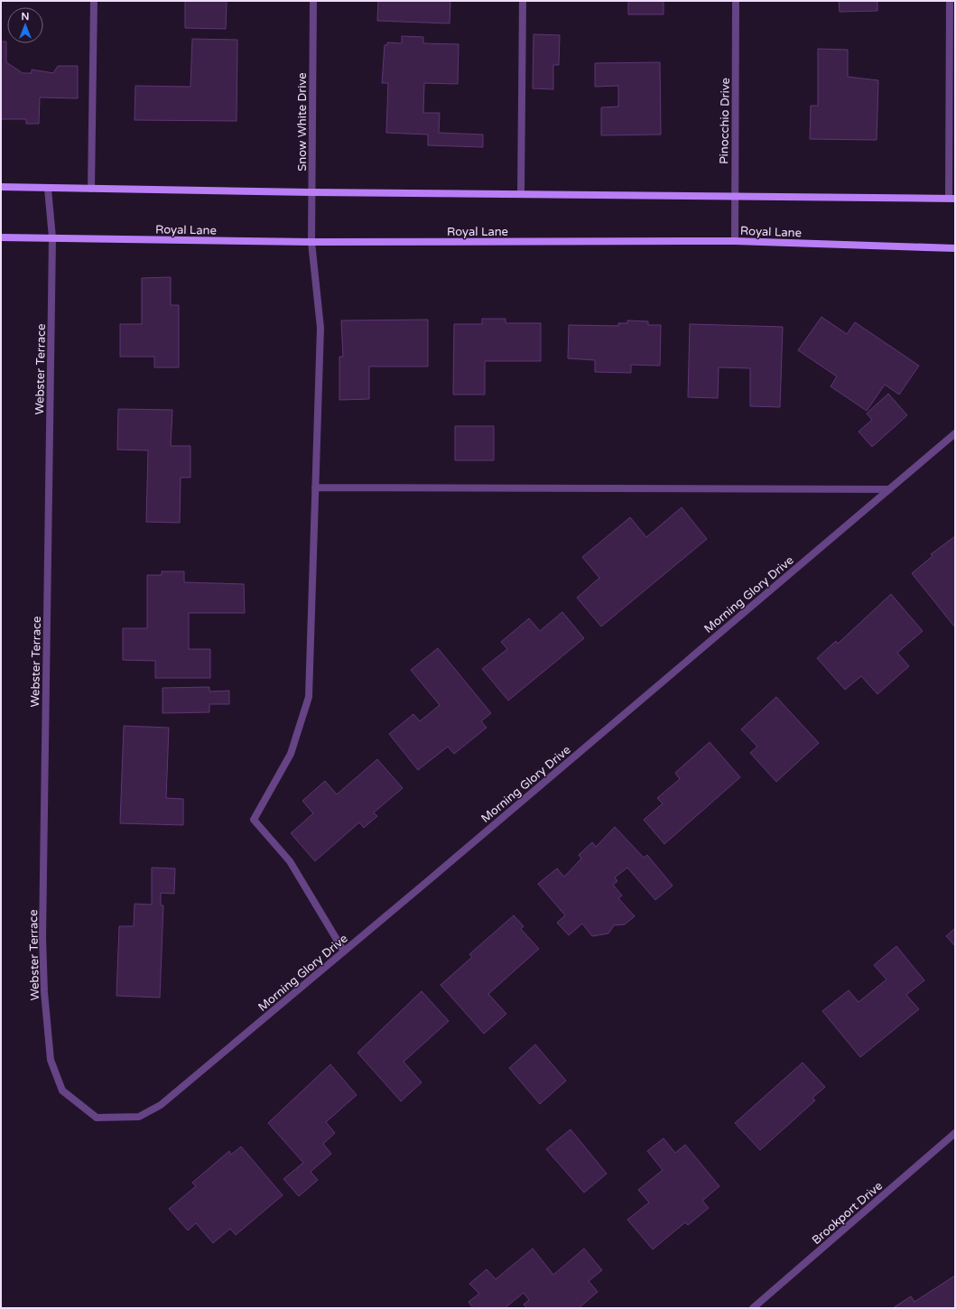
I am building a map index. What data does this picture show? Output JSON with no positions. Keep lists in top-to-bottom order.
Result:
{
  "streets": {
    "main road": ["Royal Lane"],
    "street": [
      "Pinocchio Drive",
      "Snow White Drive",
      "Webster Terrace",
      "Morning Glory Drive",
      "Brookport Drive"
    ]
  },
  "crossings": [
    ["Pinocchio Drive", "Royal Lane"],
    ["Snow White Drive", "Royal Lane"],
    ["Snow White Drive", "Morning Glory Drive"],
    ["Royal Lane", "Webster Terrace"],
    ["Webster Terrace", "Morning Glory Drive"]
  ],
  "north": "top"
}
